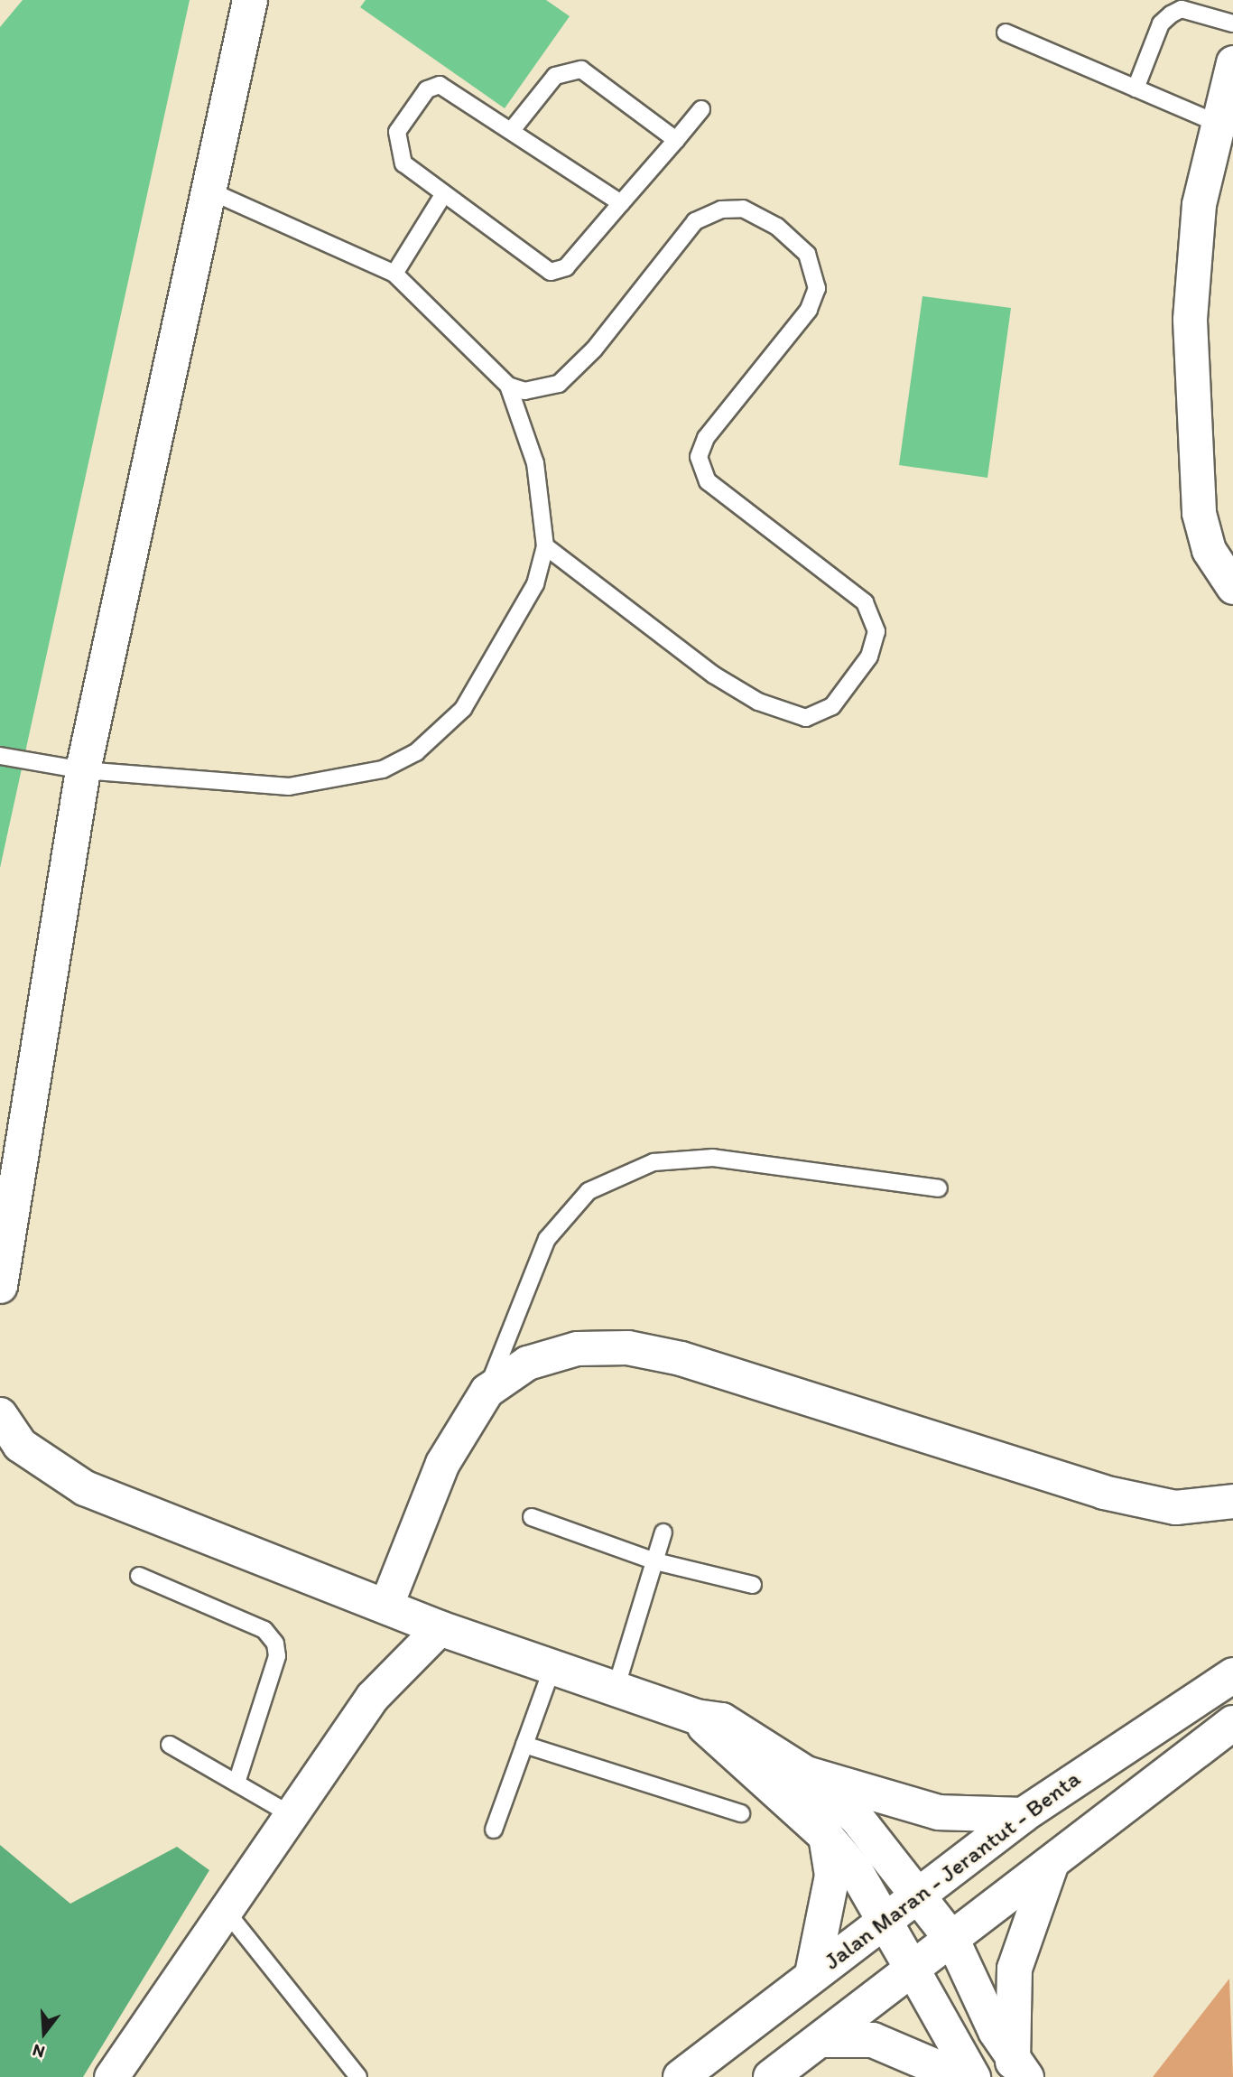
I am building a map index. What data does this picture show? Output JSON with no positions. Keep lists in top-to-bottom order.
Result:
{
  "streets": {
    "street": ["Jalan Maran - Jerantut - Benta"]
  },
  "north": "bottom"
}
